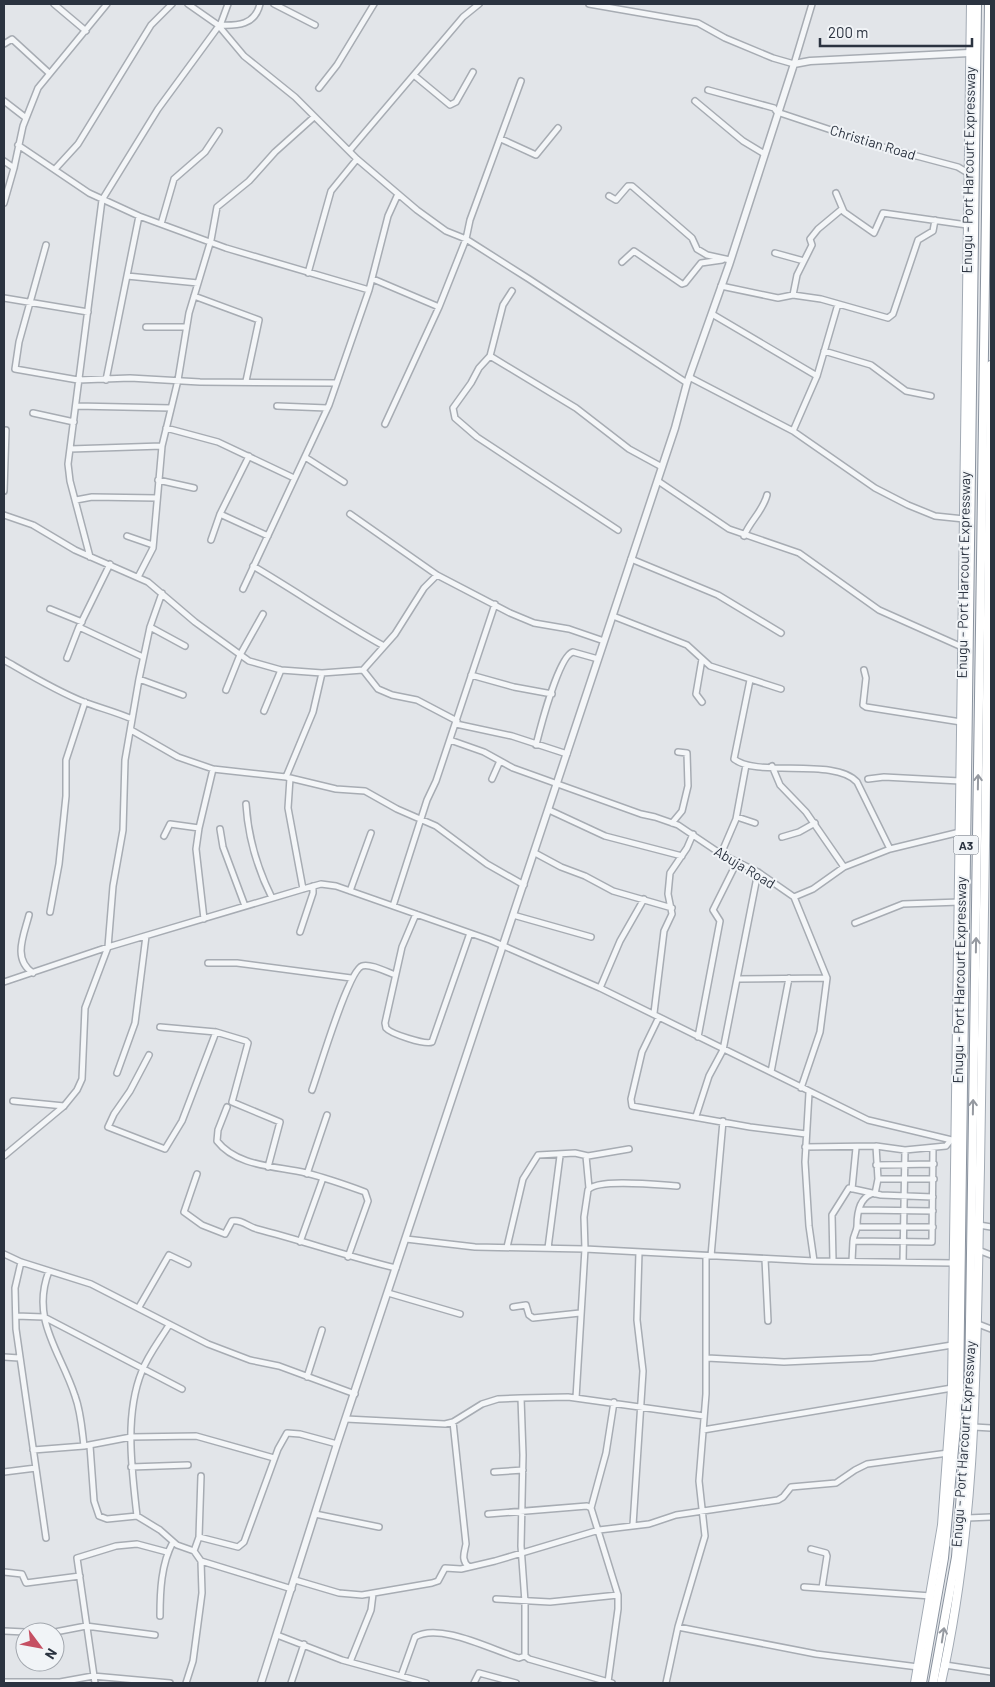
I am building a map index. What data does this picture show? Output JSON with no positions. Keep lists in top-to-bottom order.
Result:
{
  "streets": {
    "main road": ["Enugu - Port Harcourt Expressway", "A3"],
    "street": ["Christian Road", "Abuja Road"]
  },
  "crossings": [
    ["Christian Road", "Enugu - Port Harcourt Expressway"]
  ],
  "scale_bar": "200 m",
  "north": "bottom right"
}
